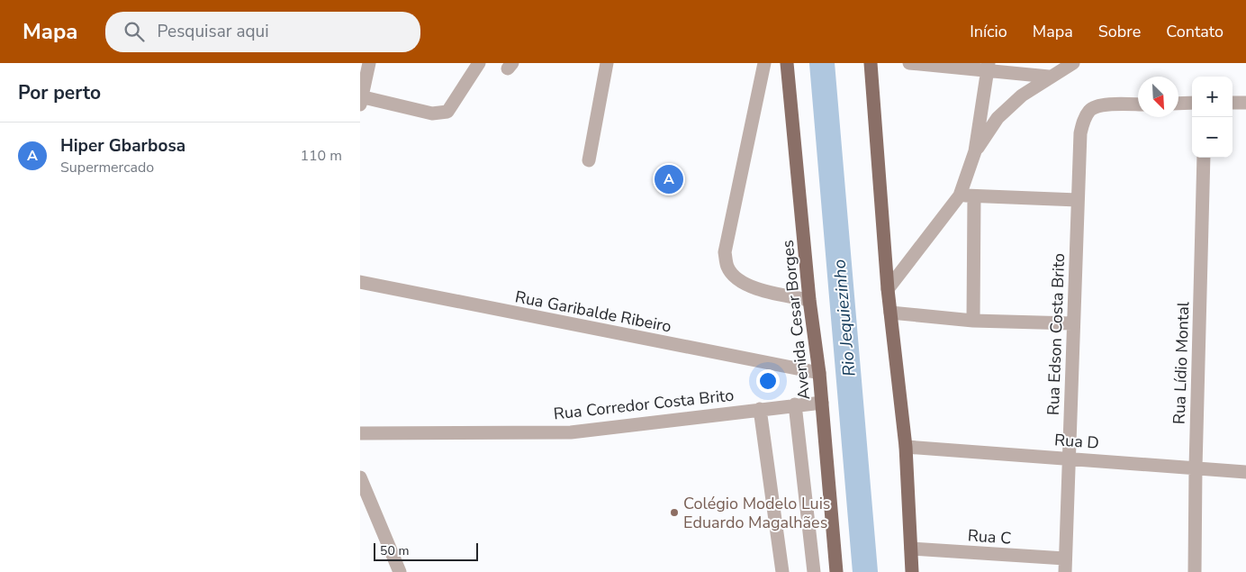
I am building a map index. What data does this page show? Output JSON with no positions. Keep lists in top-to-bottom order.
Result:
{
  "streets": {
    "main road": ["Avenida Cesar Borges"],
    "street": [
      "Rua Garibalde Ribeiro",
      "Rua Edson Costa Brito",
      "Rua Lídio Montal",
      "Rua Corredor Costa Brito",
      "Rua D",
      "Rua C"
    ]
  },
  "crossings": [
    ["Rua Garibalde Ribeiro", "Avenida Cesar Borges"],
    ["Avenida Cesar Borges", "Rua Corredor Costa Brito"],
    ["Rua Edson Costa Brito", "Rua D"],
    ["Rua Edson Costa Brito", "Rua C"],
    ["Rua Lídio Montal", "Rua D"]
  ],
  "water": ["Rio Jequiezinho"],
  "places": ["Colégio Modelo Luis Eduardo Magalhães"],
  "scale_bar": "50 m",
  "north": "bottom right",
  "page": {
    "header": "Mapa",
    "search": "Pesquisar aqui",
    "nav": [
      "Início",
      "Mapa",
      "Sobre",
      "Contato"
    ],
    "heading": "Por perto",
    "map_buttons": ["+", "−"],
    "list": [
      {
        "mark": "A",
        "name": "Hiper Gbarbosa",
        "note": "Supermercado",
        "value": "110 m"
      }
    ],
    "pins": "A",
    "scale": "50 m"
  }
}
